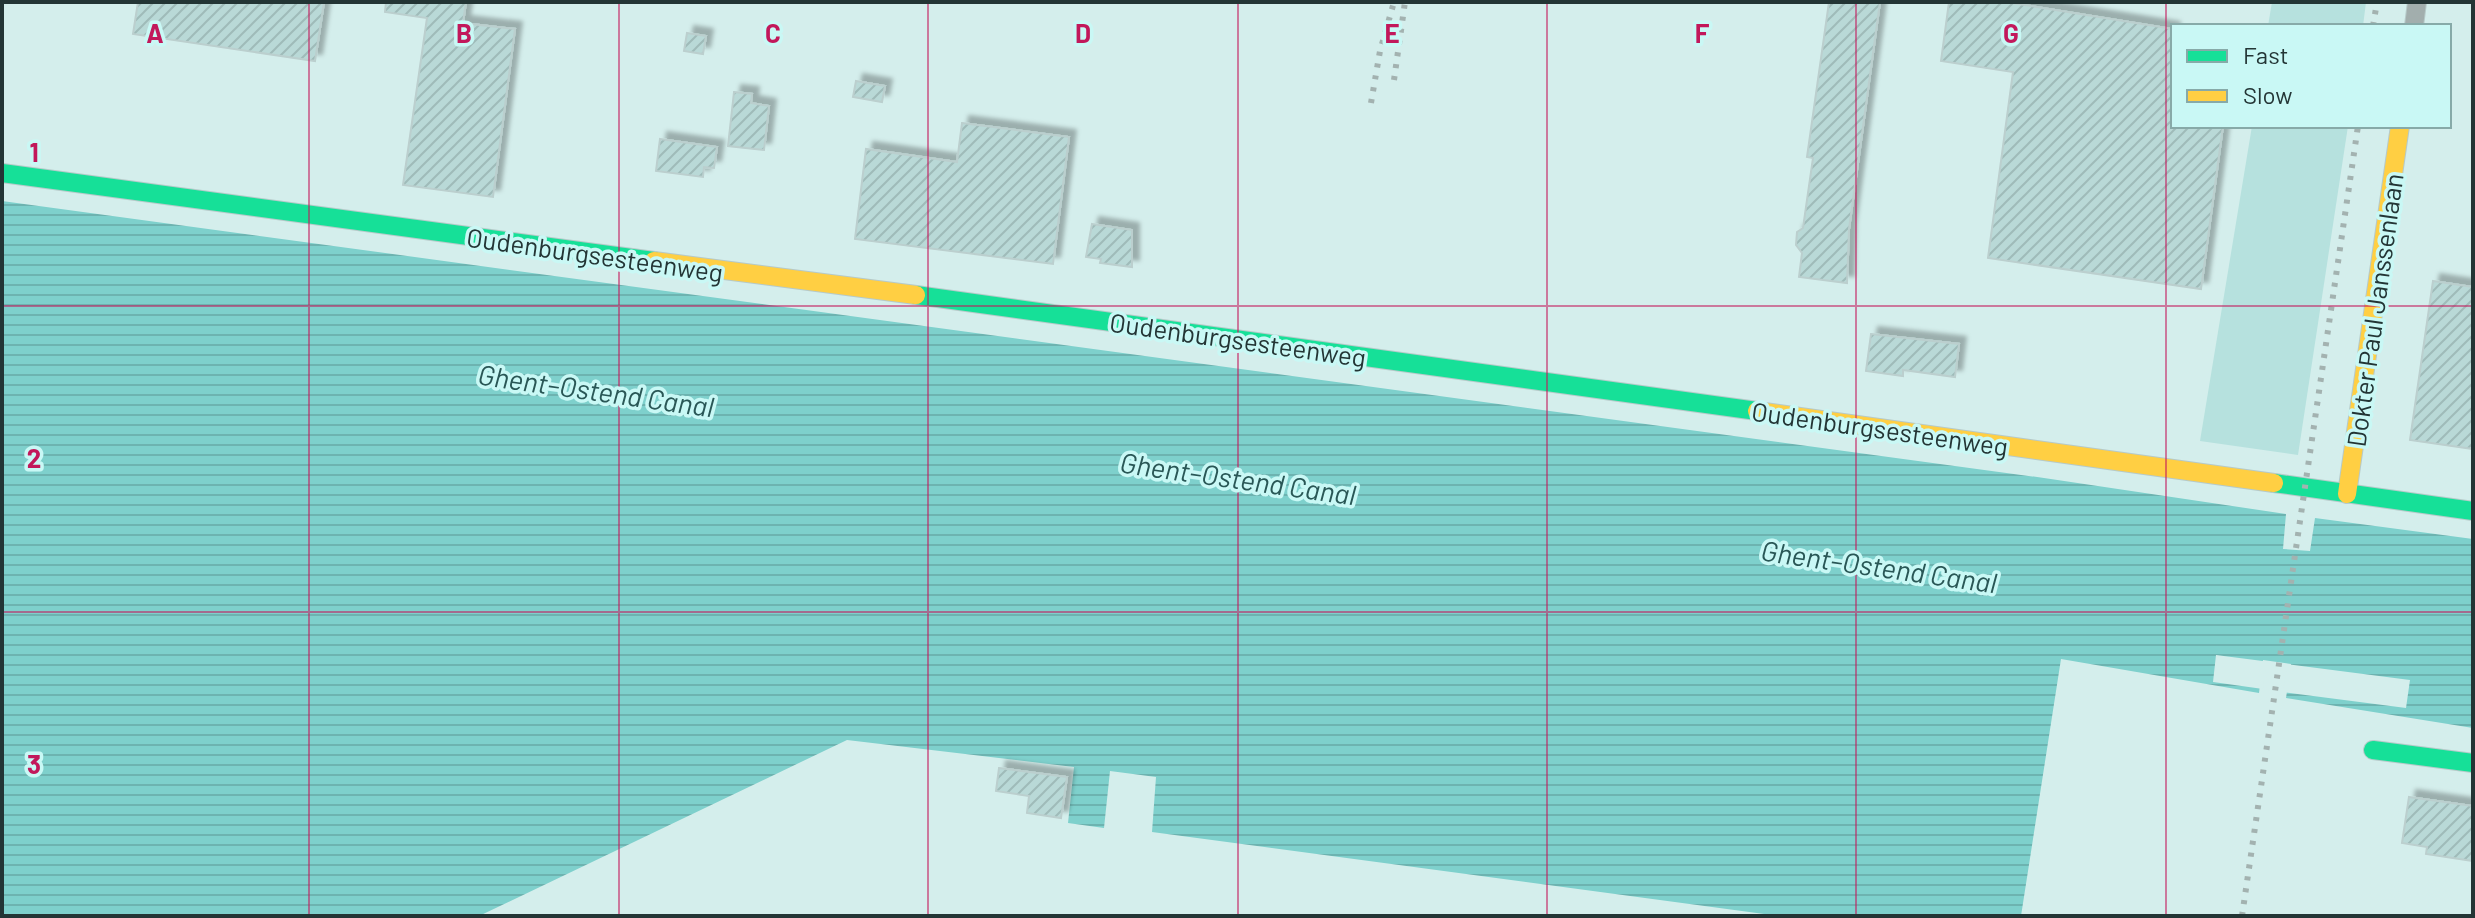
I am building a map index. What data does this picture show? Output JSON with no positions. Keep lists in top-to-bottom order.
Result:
{
  "streets": {
    "street": ["Oudenburgsesteenweg", "Dokter Paul Janssenlaan"]
  },
  "crossings": [
    ["Oudenburgsesteenweg", "Dokter Paul Janssenlaan"]
  ],
  "water": ["Ghent–Ostend Canal"],
  "legend": ["Fast", "Slow"],
  "grid": {
    "columns": [
      "A",
      "B",
      "C",
      "D",
      "E",
      "F",
      "G"
    ],
    "rows": ["1", "2", "3"]
  }
}
